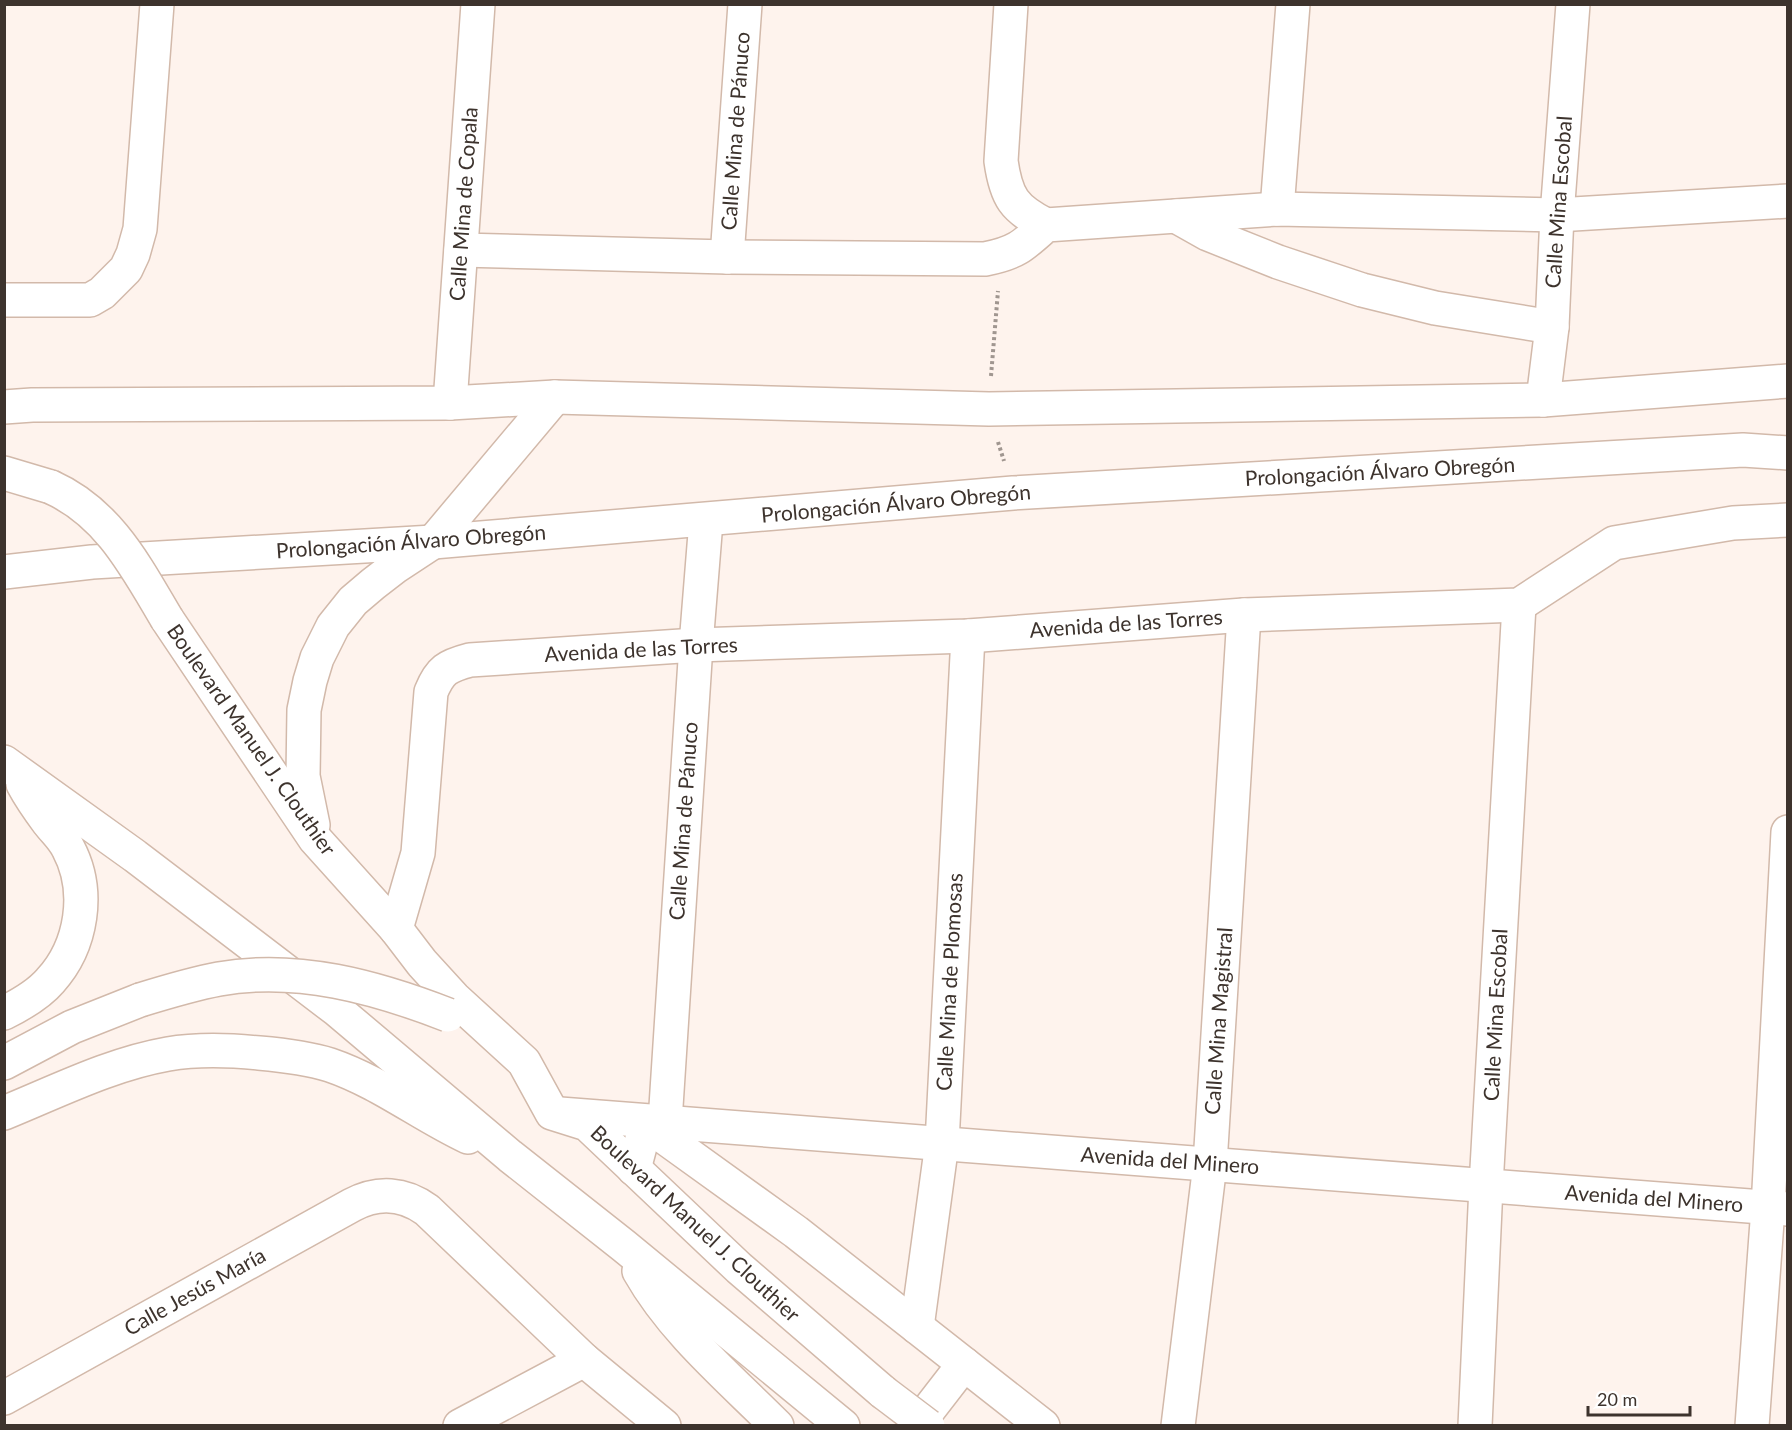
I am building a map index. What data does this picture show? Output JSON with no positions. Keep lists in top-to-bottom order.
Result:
{
  "streets": {
    "street": [
      "Calle Mina de Pánuco",
      "Calle Mina Escobal",
      "Calle Mina de Copala",
      "Prolongación Álvaro Obregón",
      "Avenida de las Torres",
      "Boulevard Manuel J. Clouthier",
      "Calle Mina de Plomosas",
      "Calle Mina Magistral",
      "Avenida del Minero",
      "Calle Jesús María"
    ]
  },
  "crossings": [
    ["Calle Mina de Pánuco", "Prolongación Álvaro Obregón"],
    ["Calle Mina de Pánuco", "Avenida de las Torres"],
    ["Calle Mina de Pánuco", "Boulevard Manuel J. Clouthier"],
    ["Calle Mina de Pánuco", "Avenida del Minero"],
    ["Calle Mina Escobal", "Avenida de las Torres"],
    ["Calle Mina Escobal", "Avenida del Minero"],
    ["Avenida de las Torres", "Boulevard Manuel J. Clouthier"],
    ["Avenida de las Torres", "Calle Mina de Plomosas"],
    ["Avenida de las Torres", "Calle Mina Magistral"],
    ["Boulevard Manuel J. Clouthier", "Avenida del Minero"],
    ["Calle Mina de Plomosas", "Avenida del Minero"],
    ["Calle Mina Magistral", "Avenida del Minero"]
  ],
  "scale_bar": "20 m"
}
